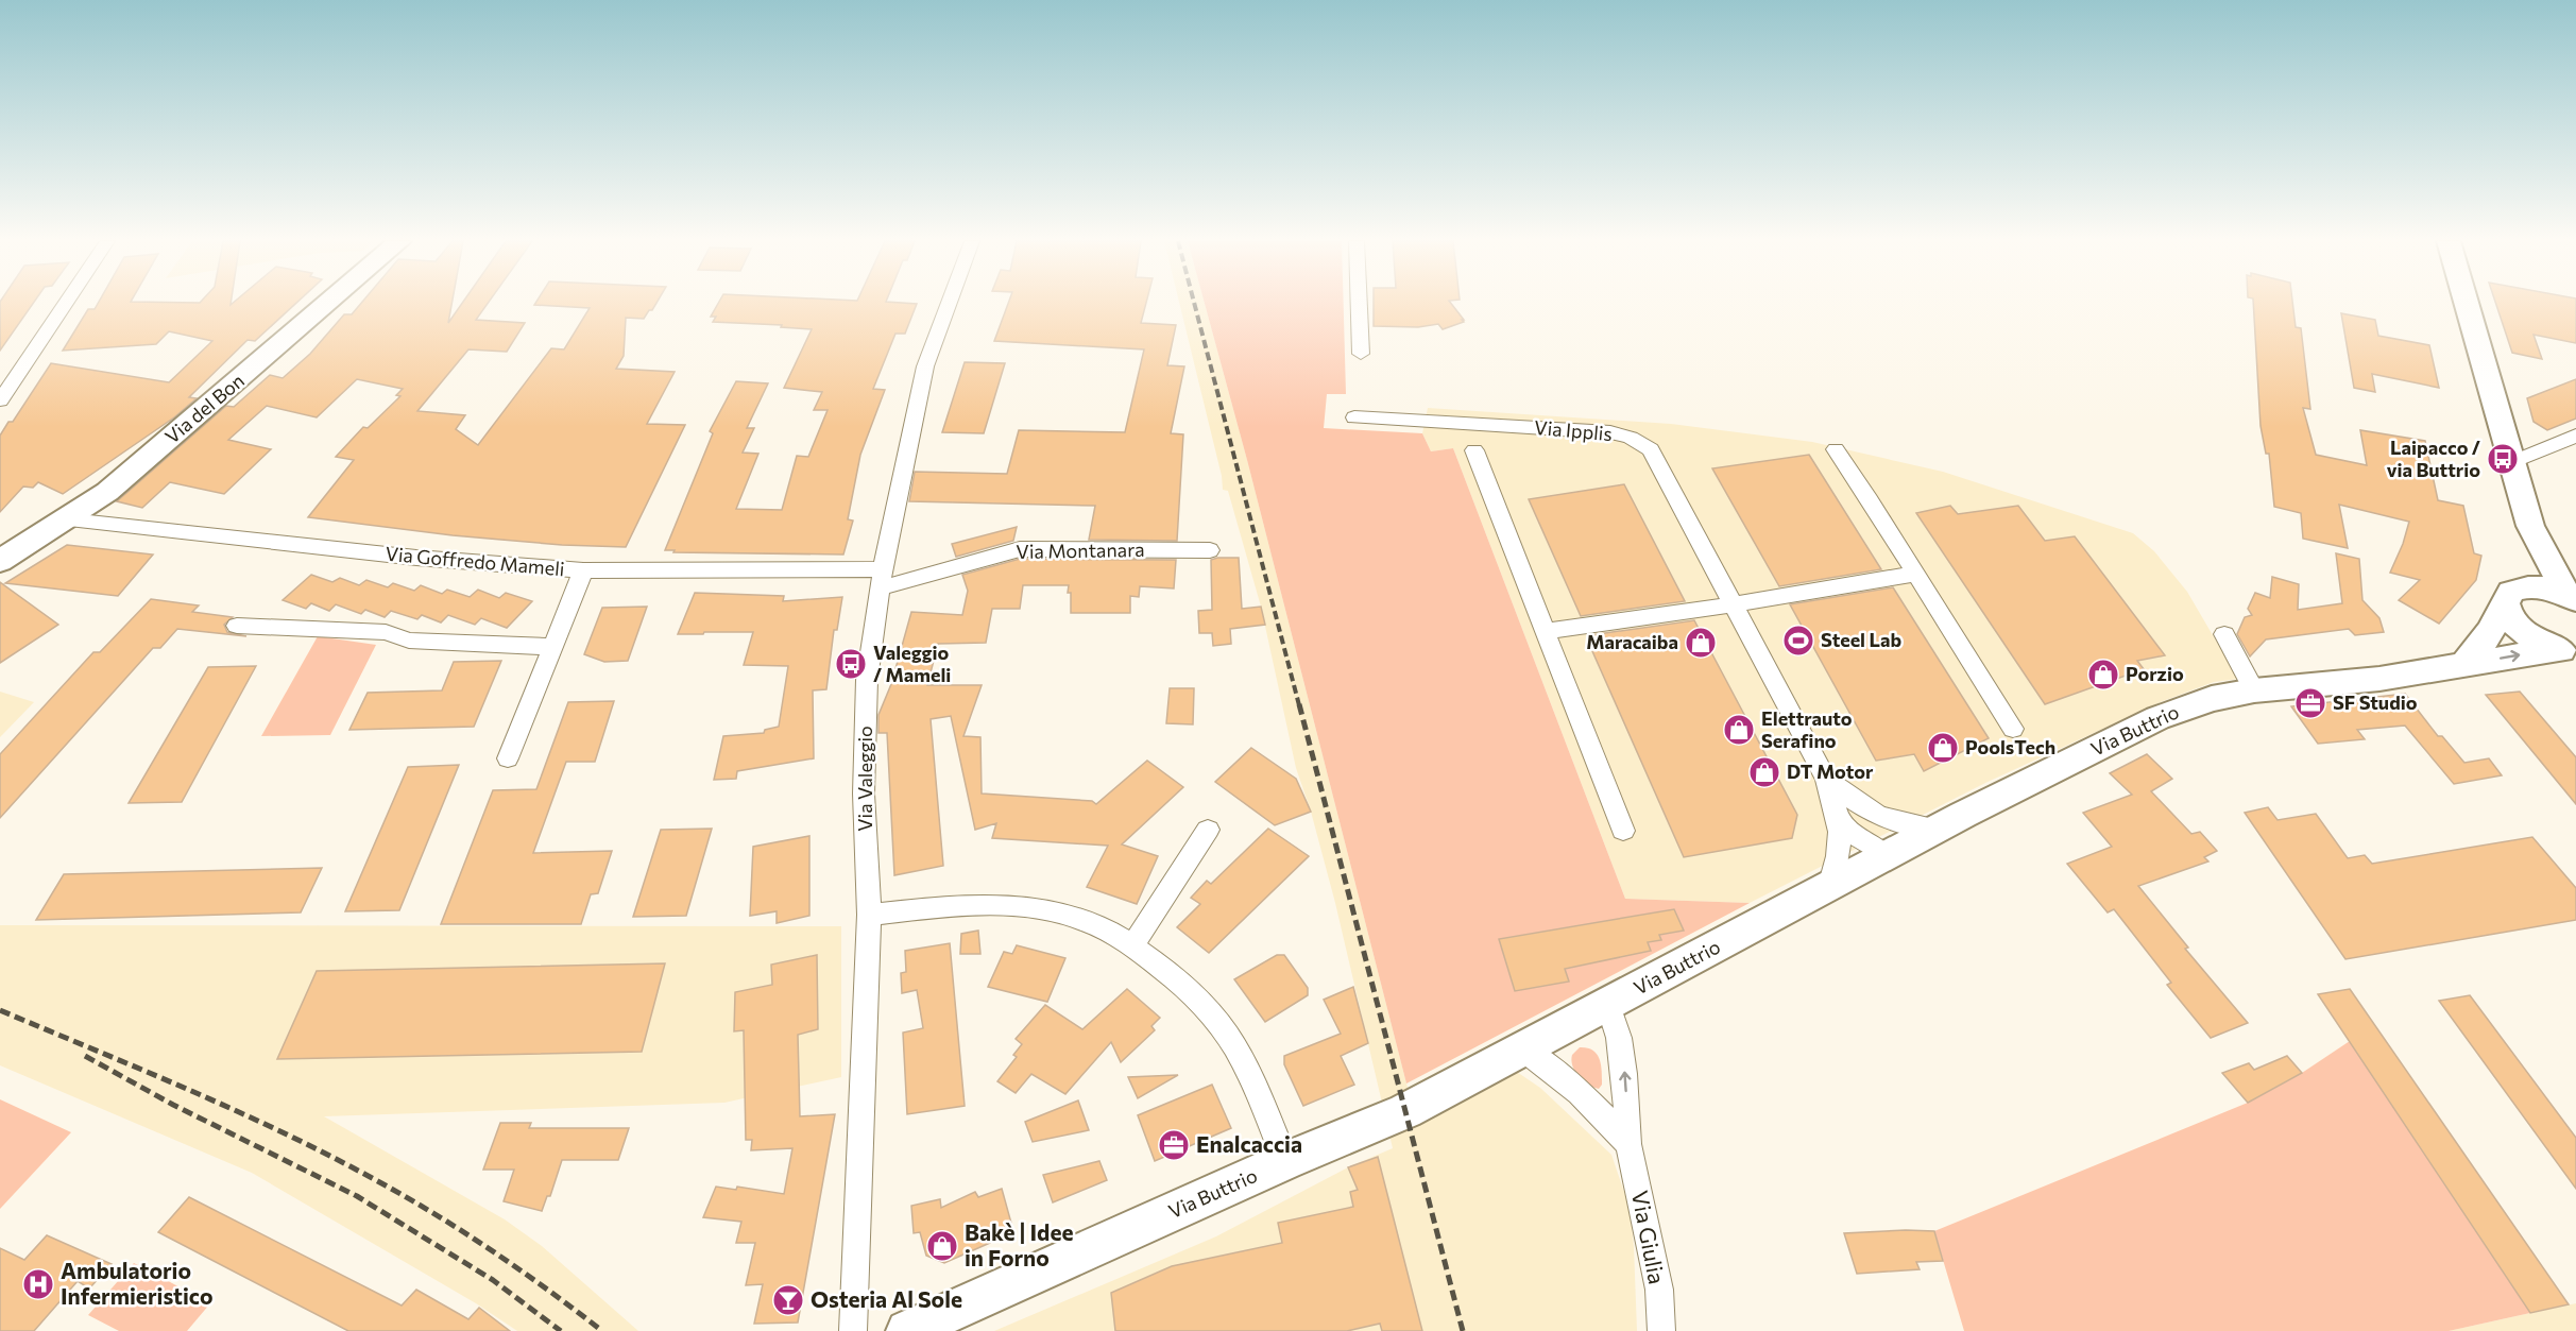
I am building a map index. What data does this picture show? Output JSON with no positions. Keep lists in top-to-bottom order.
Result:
{
  "streets": {
    "street": [
      "Via del Bon",
      "Via Ipplis",
      "Via Montanara",
      "Via Goffredo Mameli",
      "Via Buttrio",
      "Via Valeggio",
      "Via Giulia"
    ]
  },
  "crossings": [
    ["Via del Bon", "Via Goffredo Mameli"],
    ["Via Ipplis", "Via Buttrio"],
    ["Via Montanara", "Via Goffredo Mameli"],
    ["Via Montanara", "Via Valeggio"],
    ["Via Goffredo Mameli", "Via Valeggio"],
    ["Via Buttrio", "Via Giulia"]
  ],
  "places": {
    "bus stop": ["Laipacco / via Buttrio", "Valeggio / Mameli"],
    "sports": ["Steel Lab"],
    "shop": [
      "Maracaiba",
      "Porzio",
      "Elettrauto Serafino",
      "PoolsTech",
      "DT Motor",
      "Bakè | Idee in Forno"
    ],
    "office": ["SF Studio", "Enalcaccia"],
    "hospital": ["Ambulatorio Infermieristico"],
    "bar": ["Osteria Al Sole"]
  }
}
